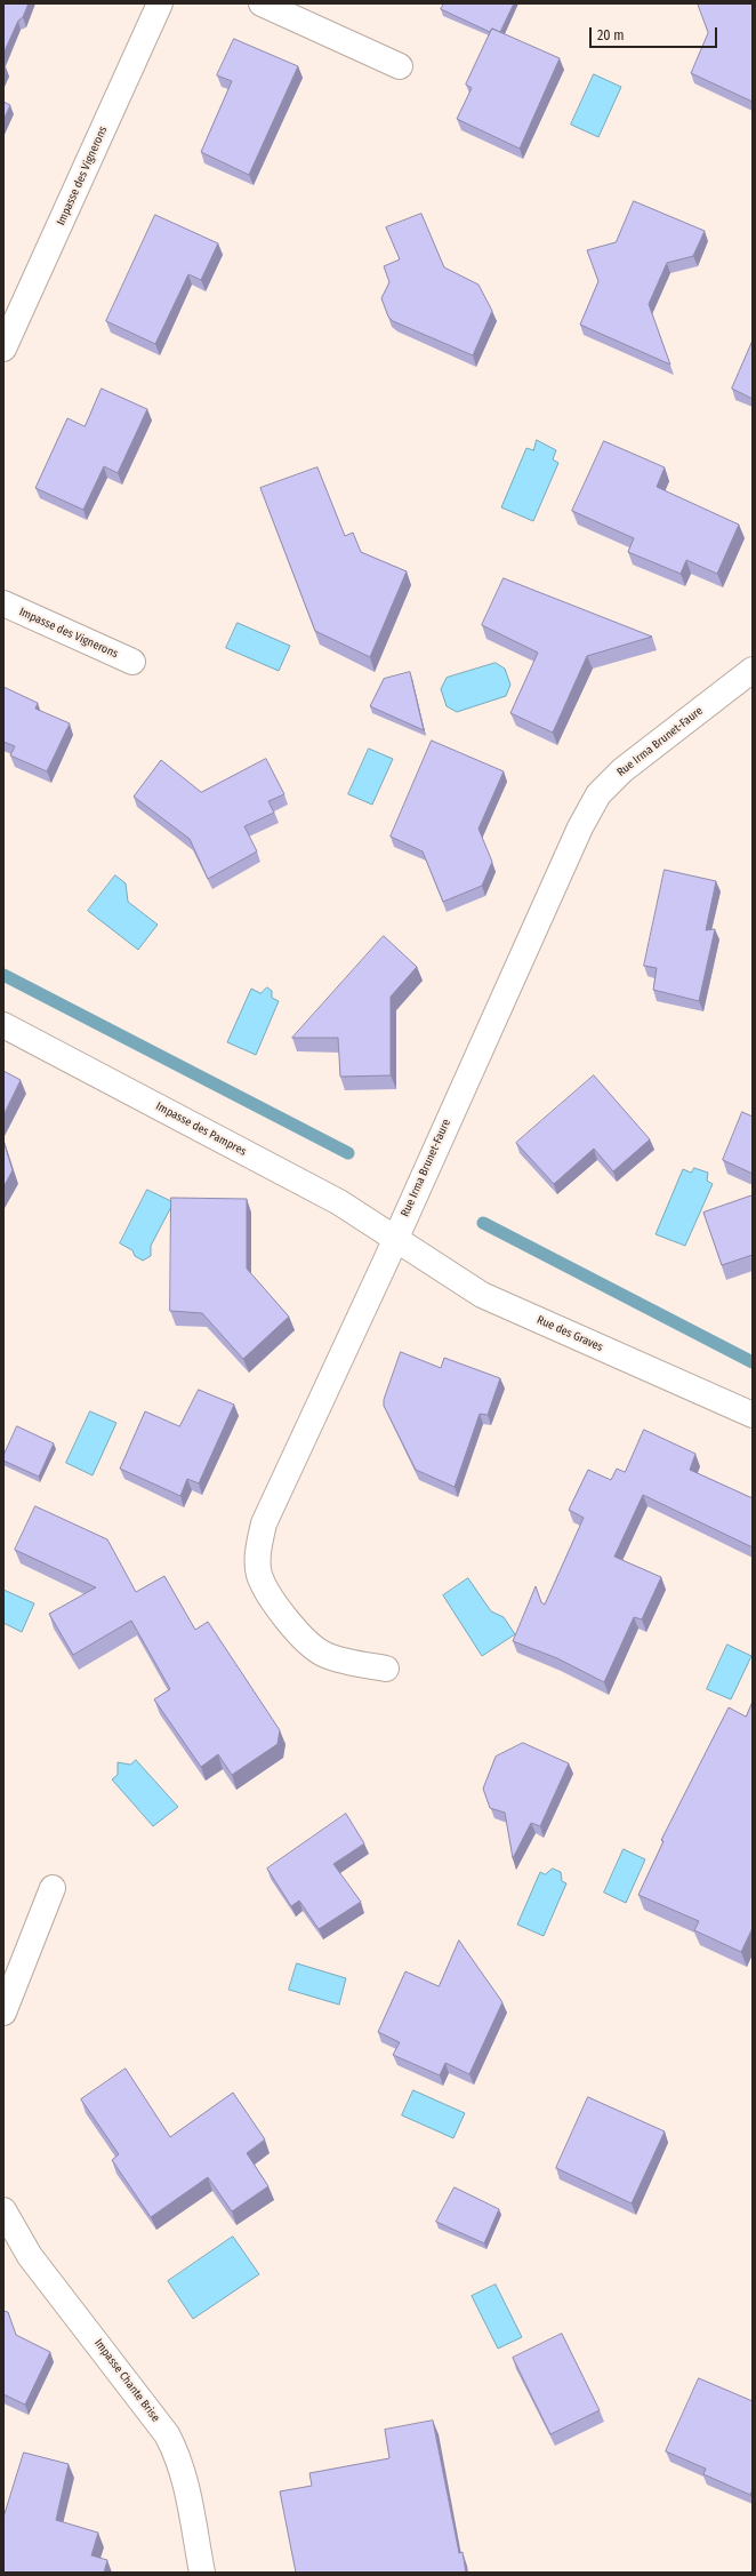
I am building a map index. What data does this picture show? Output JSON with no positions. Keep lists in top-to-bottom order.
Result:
{
  "streets": {
    "street": [
      "Impasse des Vignerons",
      "Rue Irma Brunet-Faure",
      "Impasse des Pampres",
      "Rue des Graves",
      "Impasse Chante Brise"
    ]
  },
  "crossings": [
    ["Rue Irma Brunet-Faure", "Impasse des Pampres"],
    ["Rue Irma Brunet-Faure", "Rue des Graves"],
    ["Impasse des Pampres", "Rue des Graves"]
  ],
  "scale_bar": "20 m"
}
